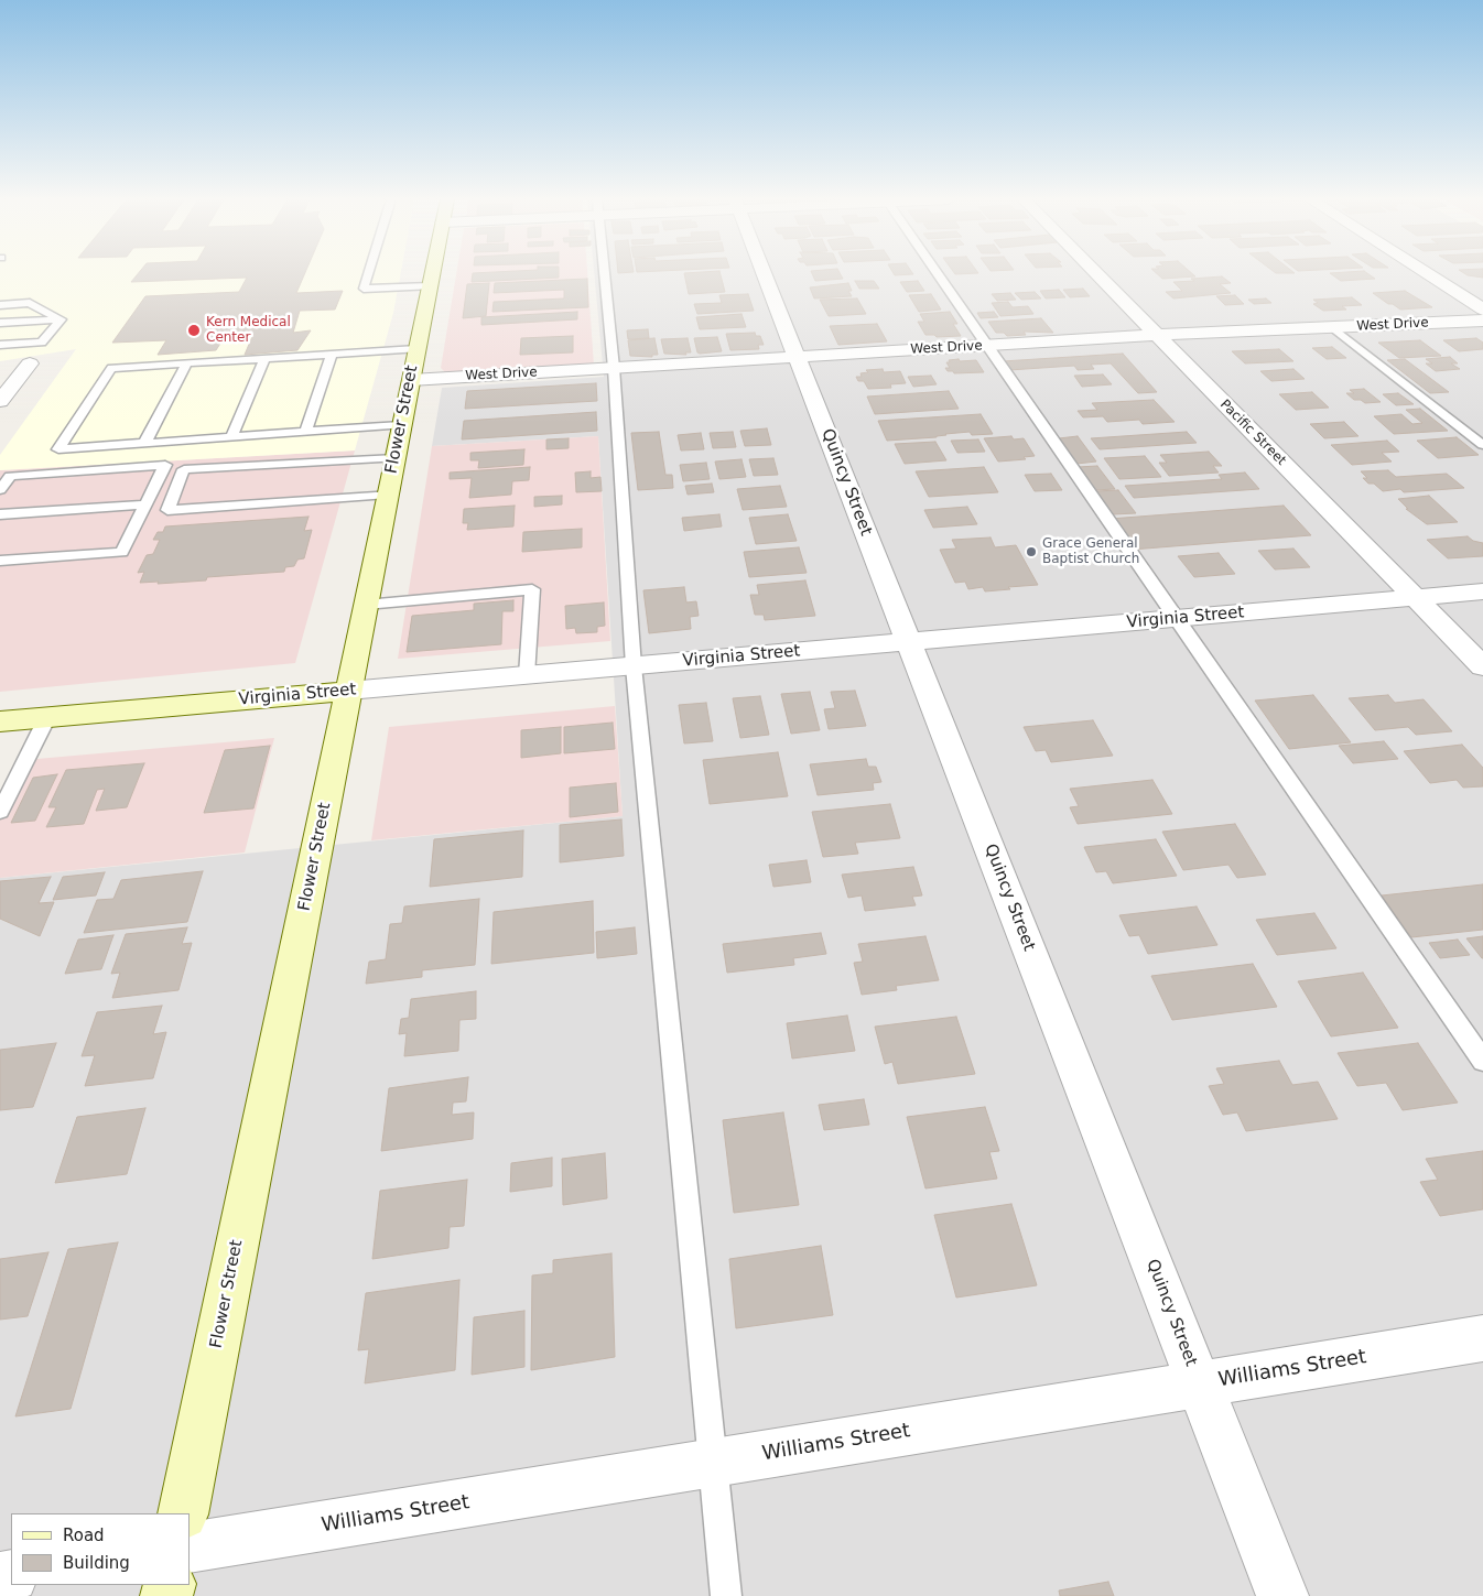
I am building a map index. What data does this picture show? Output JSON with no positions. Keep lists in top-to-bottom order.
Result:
{
  "streets": {
    "street": [
      "West Drive",
      "Flower Street",
      "Pacific Street",
      "Quincy Street",
      "Virginia Street",
      "Williams Street"
    ]
  },
  "crossings": [
    ["West Drive", "Flower Street"],
    ["West Drive", "Pacific Street"],
    ["West Drive", "Quincy Street"],
    ["Flower Street", "Virginia Street"],
    ["Pacific Street", "Virginia Street"],
    ["Quincy Street", "Virginia Street"],
    ["Quincy Street", "Williams Street"]
  ],
  "places": ["Kern Medical Center", "Grace General Baptist Church"],
  "legend": ["Road", "Building"]
}
